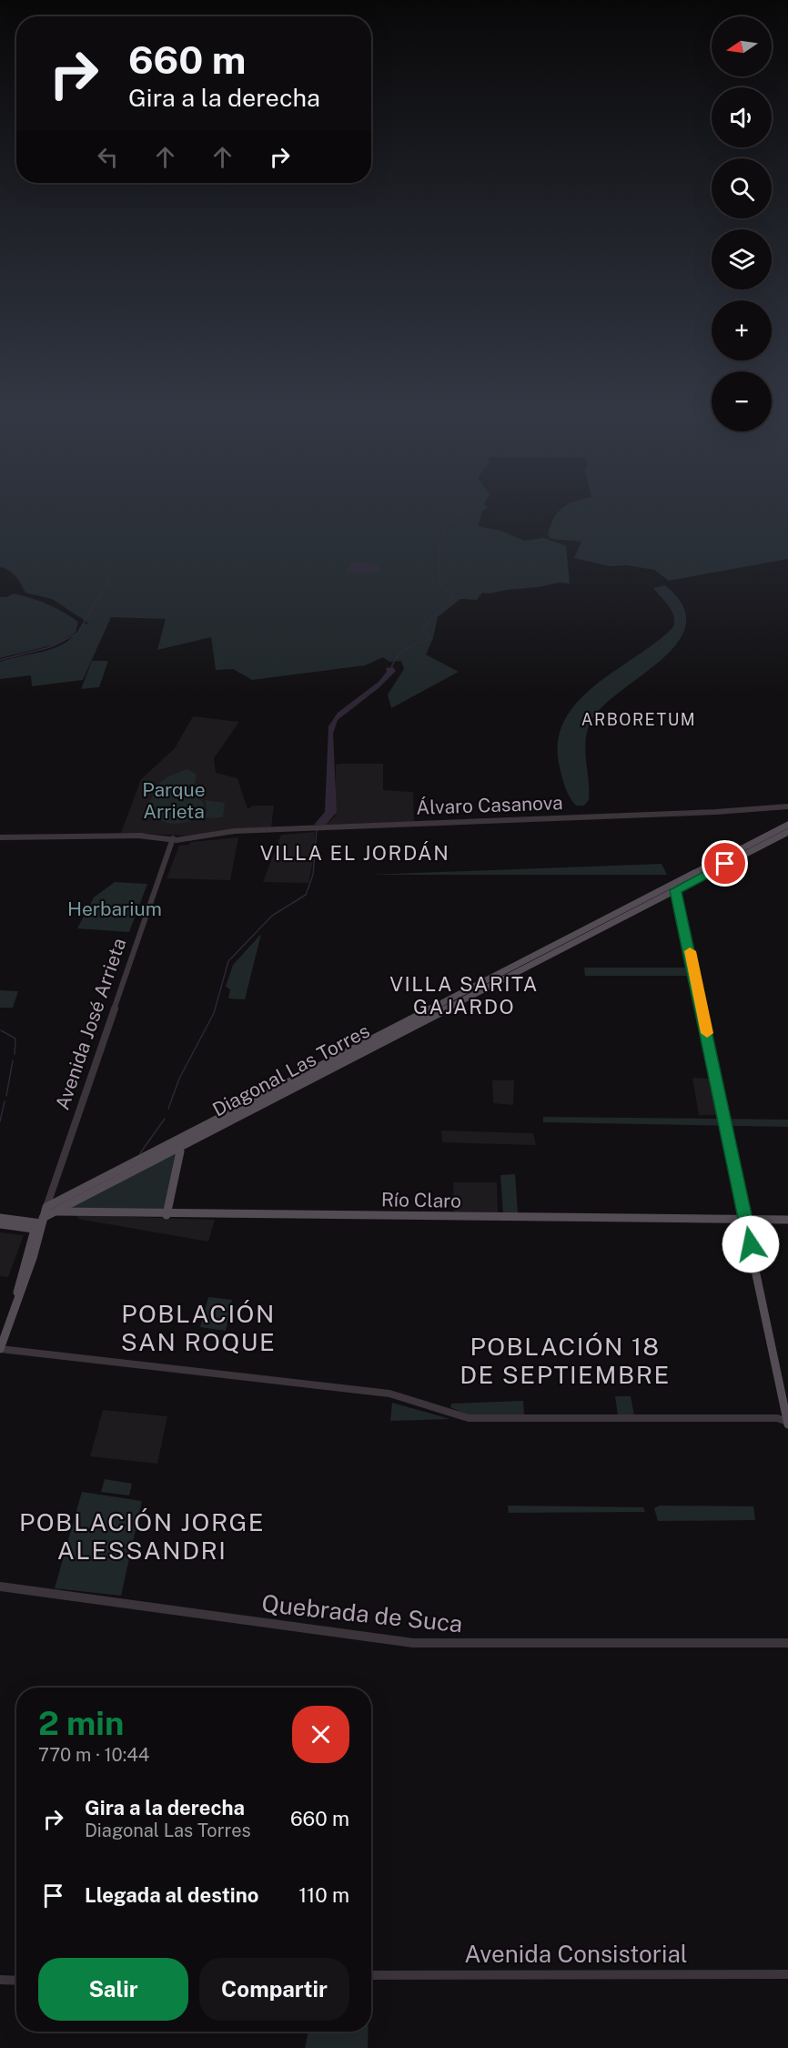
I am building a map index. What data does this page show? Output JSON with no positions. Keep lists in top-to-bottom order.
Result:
{
  "streets": {
    "main road": ["Diagonal Las Torres", "Río Claro"],
    "street": [
      "Álvaro Casanova",
      "Avenida José Arrieta",
      "Quebrada de Suca",
      "Avenida Consistorial"
    ]
  },
  "crossings": [
    ["Álvaro Casanova", "Avenida José Arrieta"],
    ["Avenida José Arrieta", "Diagonal Las Torres"],
    ["Avenida José Arrieta", "Río Claro"],
    ["Diagonal Las Torres", "Río Claro"]
  ],
  "districts": [
    "ARBORETUM",
    "VILLA EL JORDÁN",
    "VILLA SARITA GAJARDO",
    "POBLACIÓN SAN ROQUE",
    "POBLACIÓN 18 DE SEPTIEMBRE",
    "POBLACIÓN JORGE ALESSANDRI"
  ],
  "parks": ["Parque Arrieta", "Herbarium"],
  "north": "left",
  "page": {
    "map_buttons": ["+", "−"],
    "turn": ["660 m", "Gira a la derecha"],
    "heading": ["2 min", "770 m · 10:44"],
    "list": [
      {
        "name": "Gira a la derecha",
        "note": "Diagonal Las Torres",
        "value": "660 m"
      },
      {
        "name": "Llegada al destino",
        "value": "110 m"
      }
    ],
    "buttons": ["Salir", "Compartir"]
  }
}
